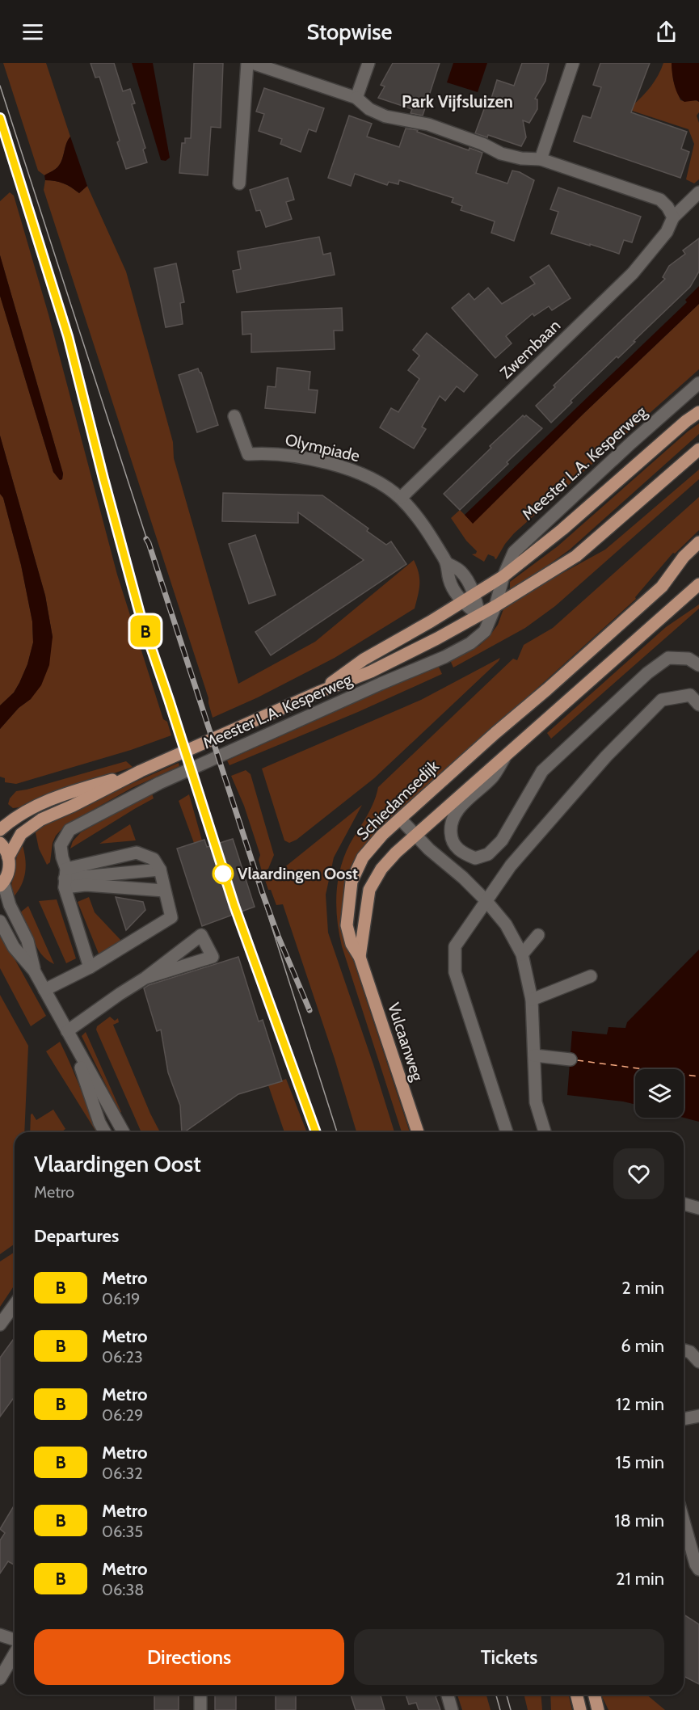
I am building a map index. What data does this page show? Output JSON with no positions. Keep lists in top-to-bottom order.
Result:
{
  "streets": {
    "main road": ["Meester L.A. Kesperweg", "Schiedamsedijk", "Vulcaanweg"],
    "street": ["Zwembaan", "Olympiade"]
  },
  "crossings": [
    ["Zwembaan", "Olympiade"],
    ["Olympiade", "Meester L.A. Kesperweg"],
    ["Schiedamsedijk", "Vulcaanweg"]
  ],
  "districts": ["Park Vijfsluizen"],
  "places": ["Vlaardingen Oost"],
  "lines": ["metro line B"],
  "page": {
    "header": "Stopwise",
    "on_map": "B",
    "heading": [
      ["Vlaardingen Oost", "Metro"],
      "Departures"
    ],
    "list": [
      {
        "mark": "B",
        "name": "Metro",
        "note": "06:19",
        "value": "2 min"
      },
      {
        "mark": "B",
        "name": "Metro",
        "note": "06:23",
        "value": "6 min"
      },
      {
        "mark": "B",
        "name": "Metro",
        "note": "06:29",
        "value": "12 min"
      },
      {
        "mark": "B",
        "name": "Metro",
        "note": "06:32",
        "value": "15 min"
      },
      {
        "mark": "B",
        "name": "Metro",
        "note": "06:35",
        "value": "18 min"
      },
      {
        "mark": "B",
        "name": "Metro",
        "note": "06:38",
        "value": "21 min"
      }
    ],
    "buttons": ["Directions", "Tickets"]
  }
}
